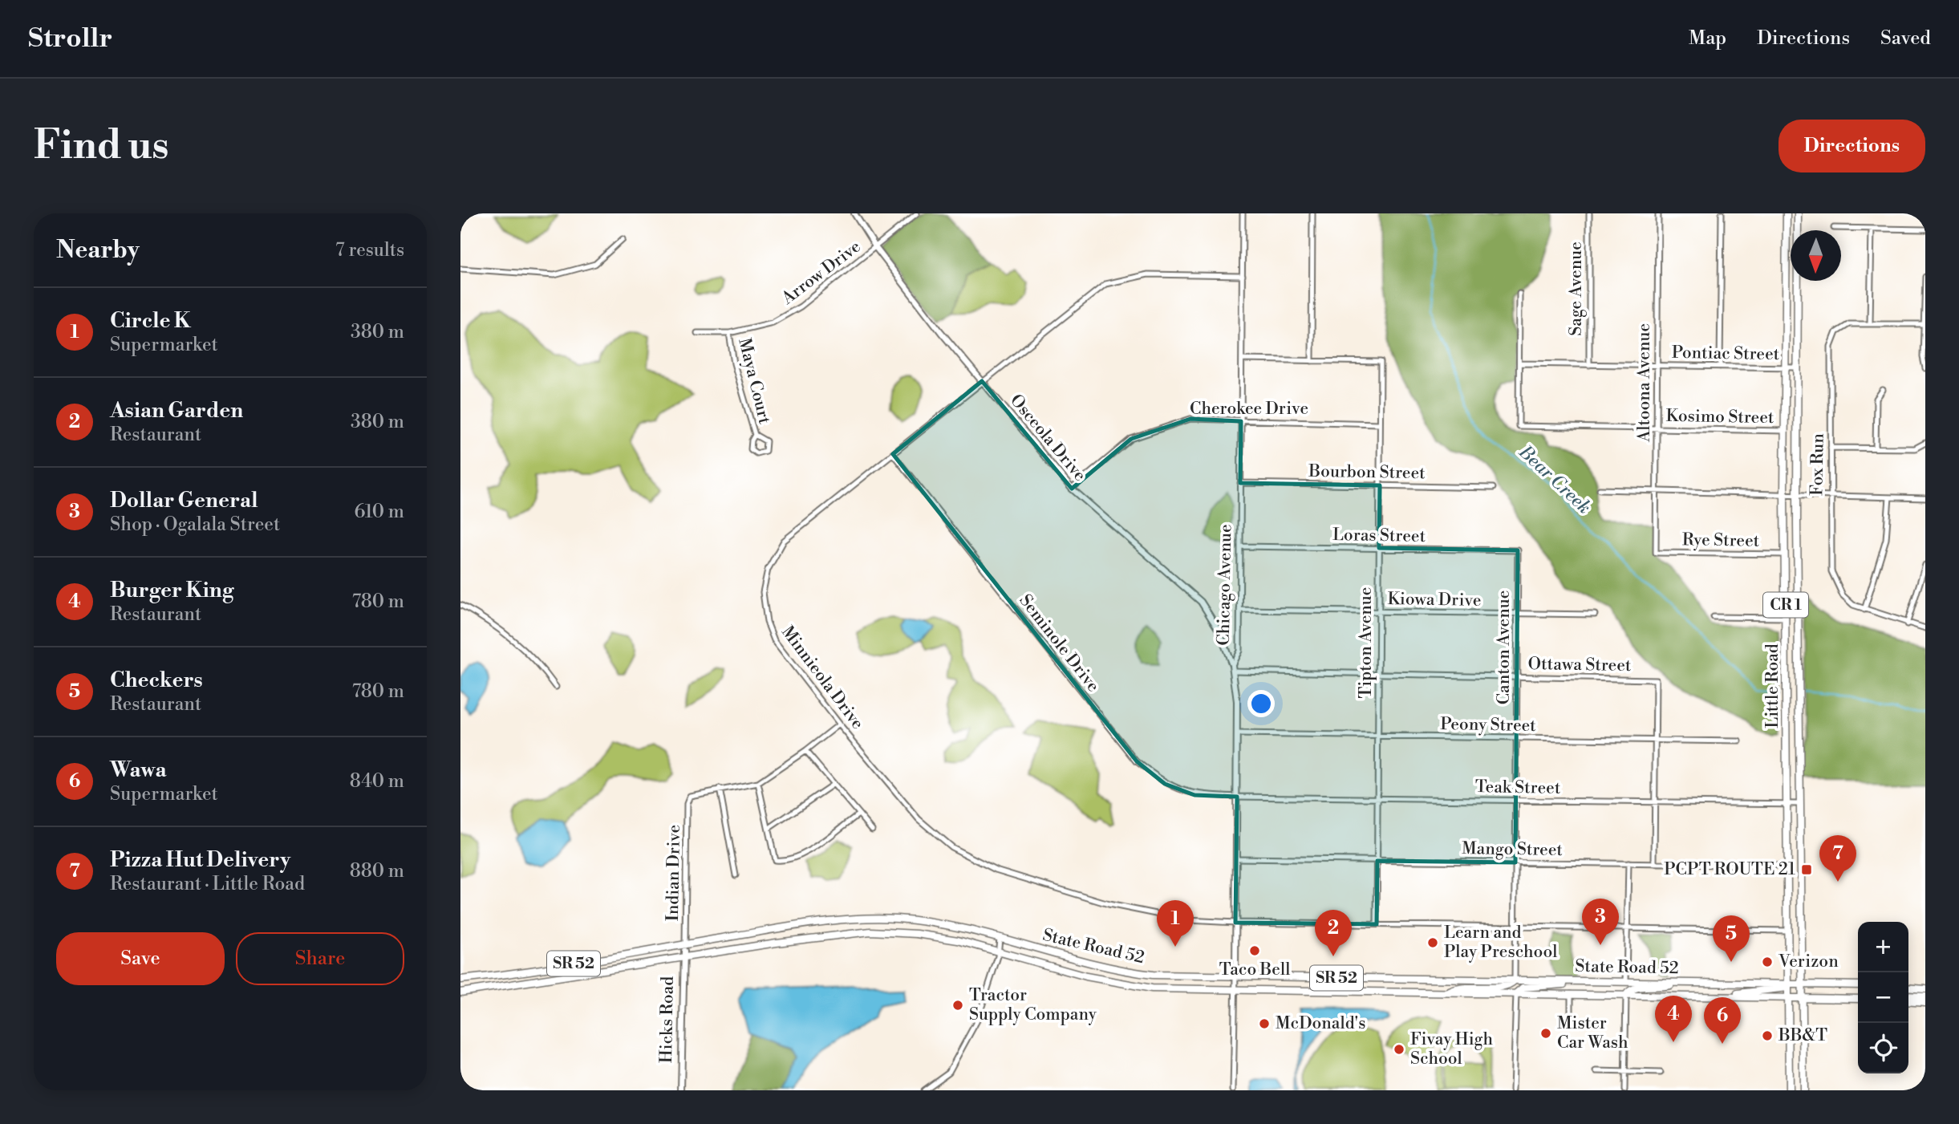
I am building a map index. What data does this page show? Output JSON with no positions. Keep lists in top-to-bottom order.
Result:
{
  "streets": {
    "main road": [
      "CR 1",
      "Little Road",
      "State Road 52",
      "SR 52"
    ],
    "street": [
      "Arrow Drive",
      "Sage Avenue",
      "Pontiac Street",
      "Maya Court",
      "Altoona Avenue",
      "Cherokee Drive",
      "Kosimo Street",
      "Osceola Drive",
      "Fox Run",
      "Bourbon Street",
      "Loras Street",
      "Rye Street",
      "Chicago Avenue",
      "Kiowa Drive",
      "Tipton Avenue",
      "Seminole Drive",
      "Canton Avenue",
      "Ottawa Street",
      "Minnieola Drive",
      "Peony Street",
      "Teak Street",
      "Mango Street",
      "Indian Drive",
      "Hicks Road"
    ]
  },
  "crossings": [
    ["Arrow Drive", "Maya Court"],
    ["Arrow Drive", "Osceola Drive"],
    ["Sage Avenue", "Pontiac Street"],
    ["Pontiac Street", "Altoona Avenue"],
    ["Pontiac Street", "Kosimo Street"],
    ["Pontiac Street", "Little Road"],
    ["Altoona Avenue", "Kosimo Street"],
    ["Altoona Avenue", "Rye Street"],
    ["Cherokee Drive", "Osceola Drive"],
    ["Cherokee Drive", "Chicago Avenue"],
    ["Cherokee Drive", "Tipton Avenue"],
    ["Kosimo Street", "Little Road"],
    ["Osceola Drive", "Chicago Avenue"],
    ["Osceola Drive", "Ottawa Street"],
    ["Osceola Drive", "Minnieola Drive"],
    ["Bourbon Street", "Chicago Avenue"],
    ["Bourbon Street", "Tipton Avenue"],
    ["Loras Street", "Chicago Avenue"],
    ["Loras Street", "Tipton Avenue"],
    ["Loras Street", "Canton Avenue"],
    ["Rye Street", "Little Road"],
    ["Chicago Avenue", "Kiowa Drive"],
    ["Chicago Avenue", "Seminole Drive"],
    ["Chicago Avenue", "Ottawa Street"],
    ["Chicago Avenue", "Minnieola Drive"],
    ["Chicago Avenue", "Peony Street"],
    ["Chicago Avenue", "Teak Street"],
    ["Chicago Avenue", "Mango Street"],
    ["Chicago Avenue", "State Road 52"],
    ["Kiowa Drive", "Tipton Avenue"],
    ["Kiowa Drive", "Canton Avenue"],
    ["Tipton Avenue", "Ottawa Street"],
    ["Tipton Avenue", "Minnieola Drive"],
    ["Tipton Avenue", "Peony Street"],
    ["Tipton Avenue", "Teak Street"],
    ["Tipton Avenue", "Mango Street"],
    ["Seminole Drive", "Minnieola Drive"],
    ["Seminole Drive", "Teak Street"],
    ["Canton Avenue", "Ottawa Street"],
    ["Canton Avenue", "Minnieola Drive"],
    ["Canton Avenue", "Peony Street"],
    ["Canton Avenue", "Teak Street"],
    ["Canton Avenue", "Mango Street"],
    ["Canton Avenue", "State Road 52"],
    ["Ottawa Street", "Peony Street"],
    ["Minnieola Drive", "Little Road"],
    ["Little Road", "Teak Street"],
    ["Little Road", "Mango Street"],
    ["Little Road", "State Road 52"],
    ["Indian Drive", "State Road 52"],
    ["Indian Drive", "Hicks Road"],
    ["State Road 52", "Hicks Road"]
  ],
  "water": ["Bear Creek"],
  "places": {
    "transit": ["PCPT ROUTE 21"],
    "other": [
      "Learn and Play Preschool",
      "Taco Bell",
      "Verizon",
      "Tractor Supply Company",
      "McDonald's",
      "Mister Car Wash",
      "BB&T",
      "Fivay High School"
    ]
  },
  "north": "bottom",
  "page": {
    "header": "Strollr",
    "nav": ["Map", "Directions", "Saved"],
    "buttons": [
      "Directions",
      ["Save", "Share"]
    ],
    "title": "Find us",
    "heading": ["Nearby", "7 results"],
    "list": [
      {
        "mark": "1",
        "name": "Circle K",
        "note": "Supermarket",
        "value": "380 m"
      },
      {
        "mark": "2",
        "name": "Asian Garden",
        "note": "Restaurant",
        "value": "380 m"
      },
      {
        "mark": "3",
        "name": "Dollar General",
        "note": "Shop · Ogalala Street",
        "value": "610 m"
      },
      {
        "mark": "4",
        "name": "Burger King",
        "note": "Restaurant",
        "value": "780 m"
      },
      {
        "mark": "5",
        "name": "Checkers",
        "note": "Restaurant",
        "value": "780 m"
      },
      {
        "mark": "6",
        "name": "Wawa",
        "note": "Supermarket",
        "value": "840 m"
      },
      {
        "mark": "7",
        "name": "Pizza Hut Delivery",
        "note": "Restaurant · Little Road",
        "value": "880 m"
      }
    ],
    "pins": [
      "7",
      "3",
      "1",
      "2",
      "5",
      "4",
      "6"
    ],
    "map_buttons": ["+", "−"]
  }
}
